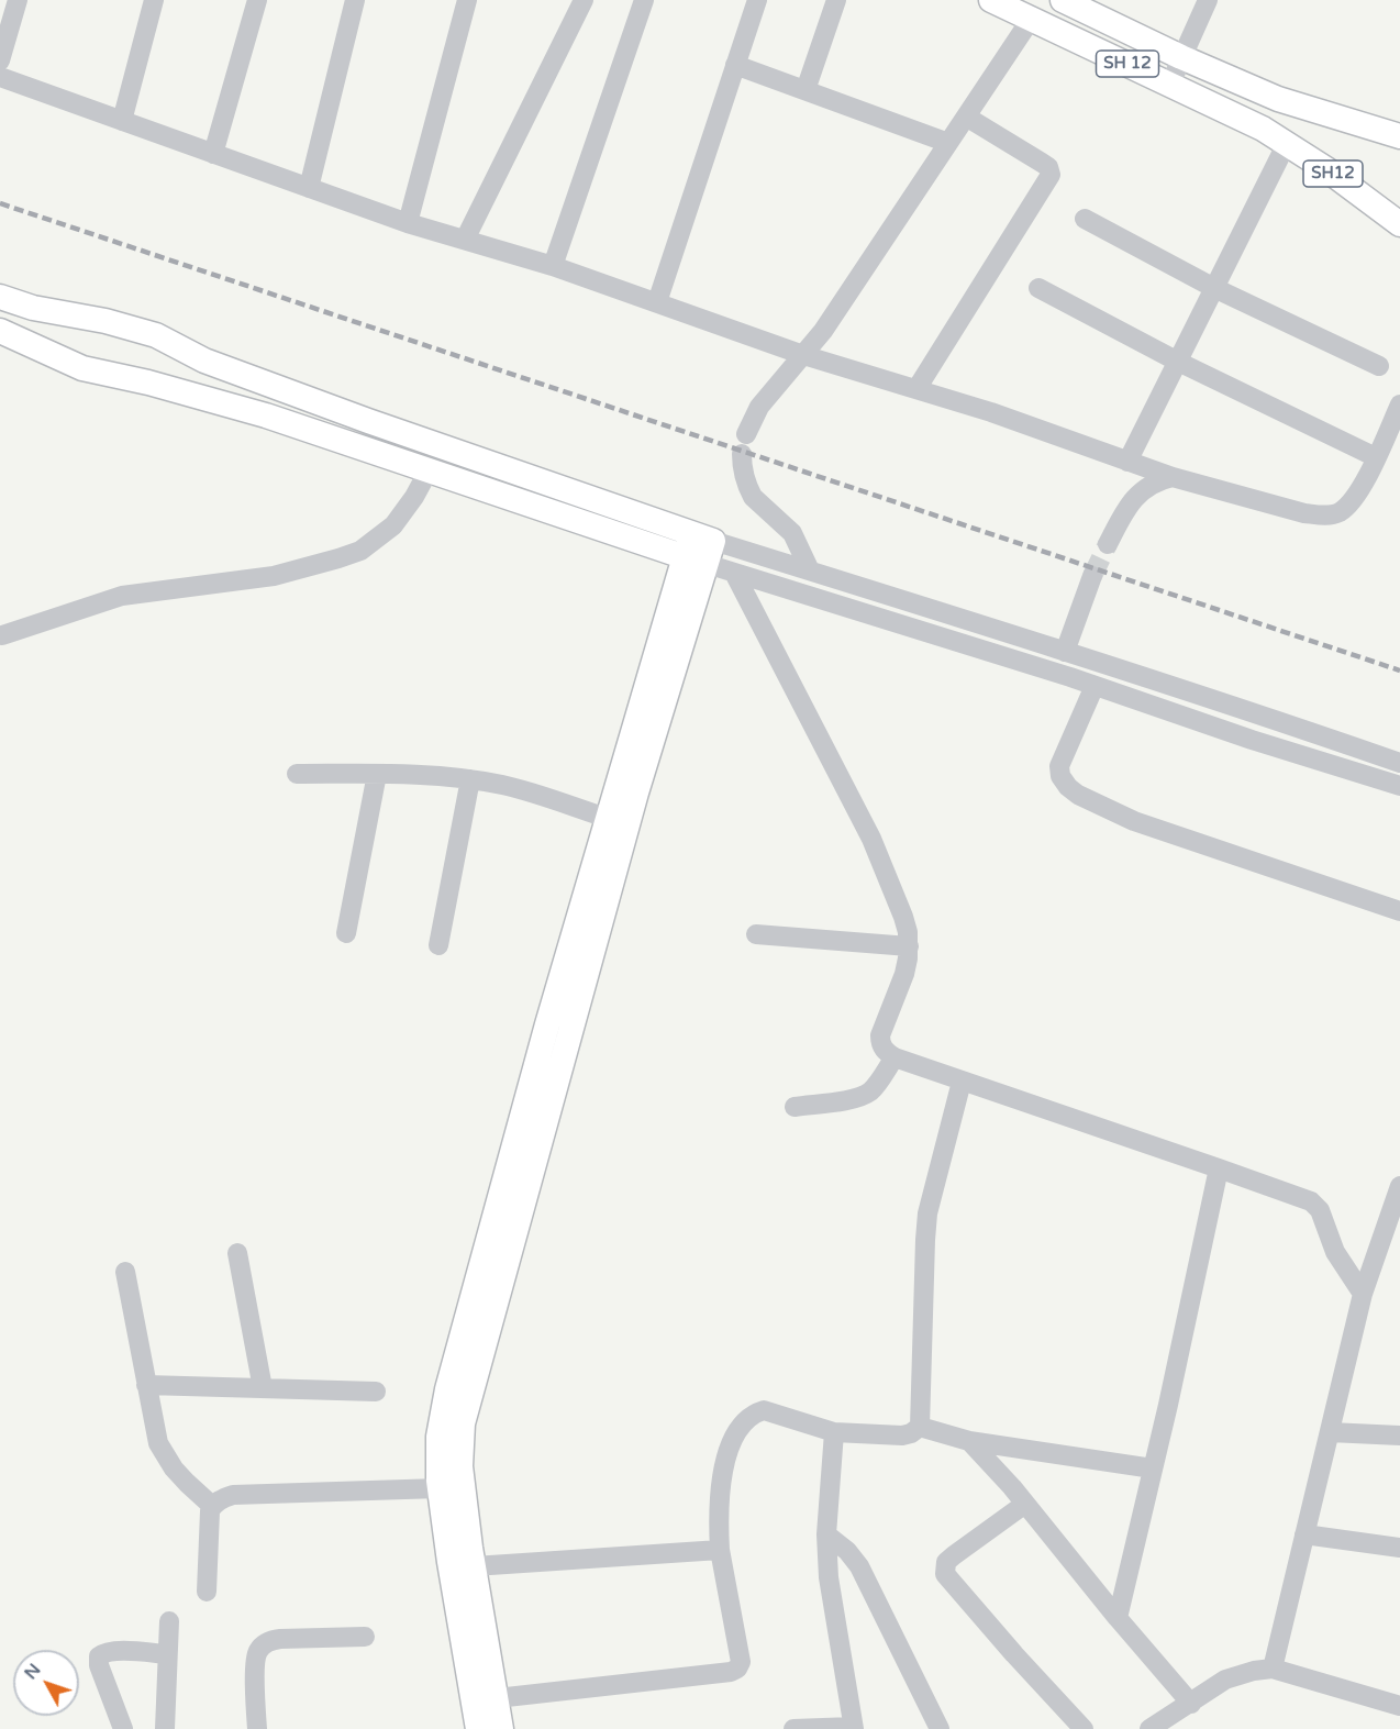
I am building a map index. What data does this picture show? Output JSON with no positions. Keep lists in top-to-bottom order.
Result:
{
  "streets": {
    "main road": ["SH 12", "SH12"]
  },
  "crossings": [
    ["SH 12", "SH12"]
  ],
  "north": "top left"
}
